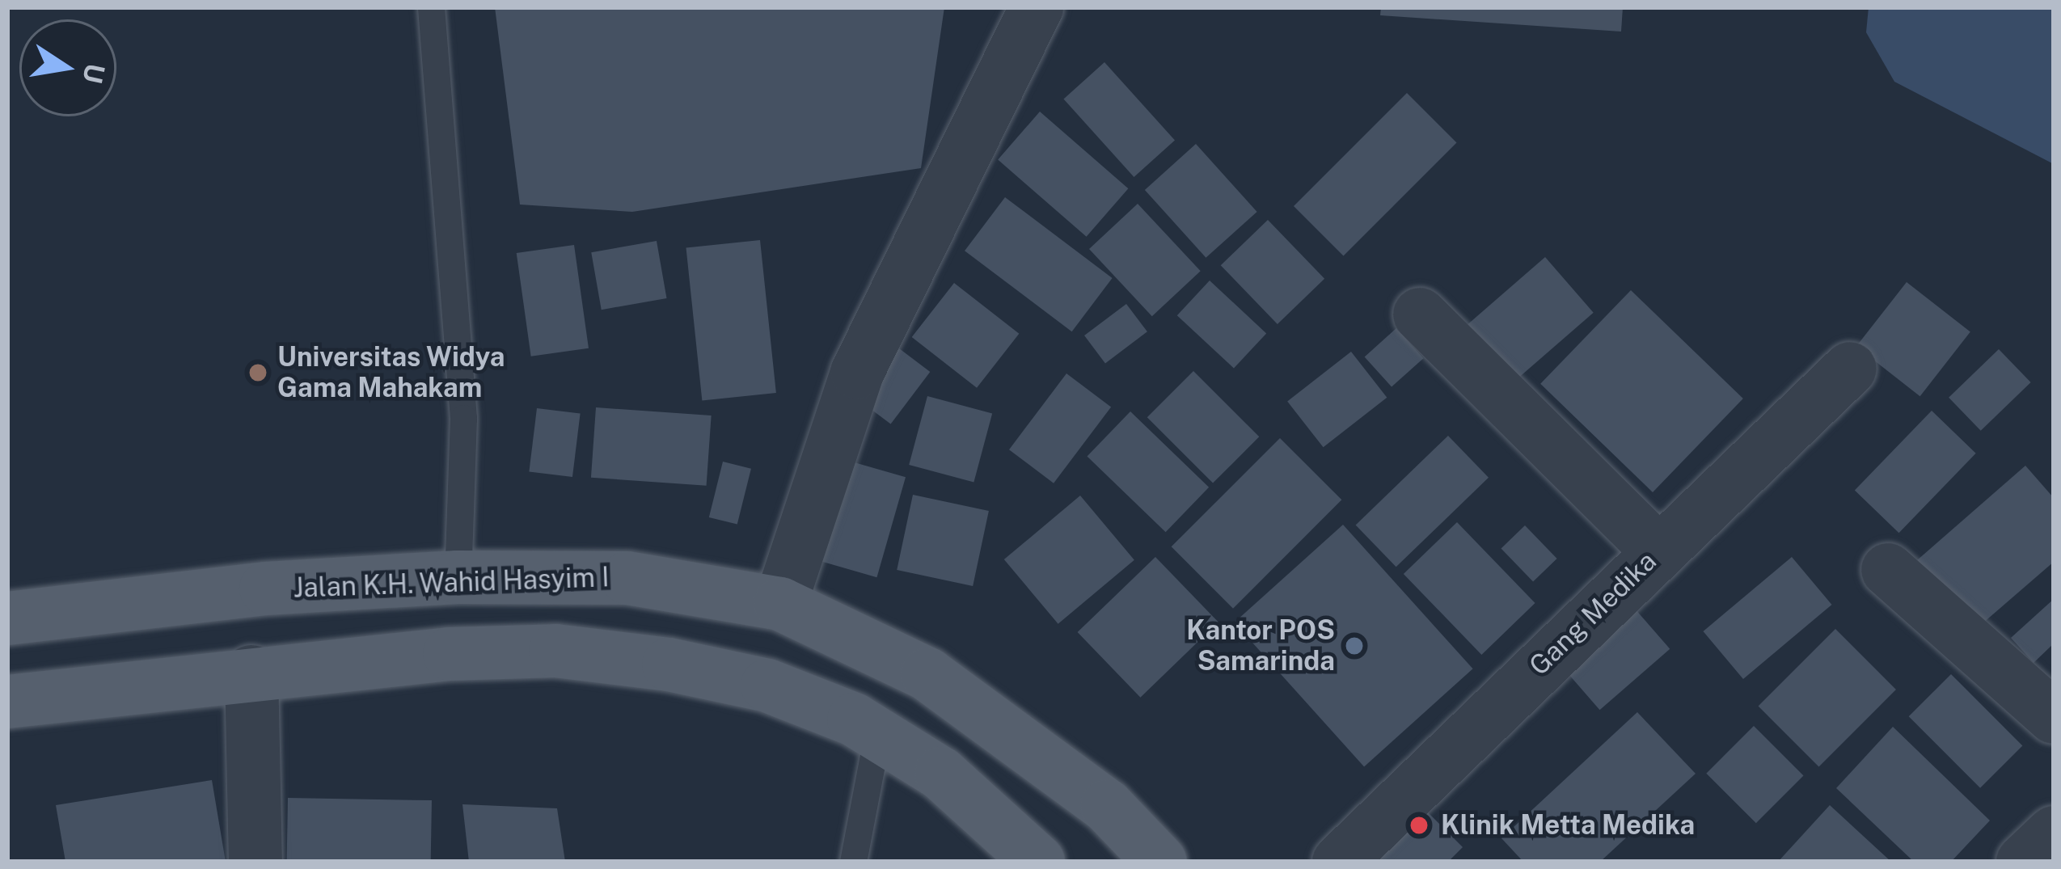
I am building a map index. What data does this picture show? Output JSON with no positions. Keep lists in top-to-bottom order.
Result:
{
  "streets": {
    "main road": ["Jalan K.H. Wahid Hasyim I"],
    "street": ["Gang Medika"]
  },
  "places": ["Universitas Widya Gama Mahakam", "Kantor POS Samarinda", "Klinik Metta Medika"],
  "north": "right"
}
